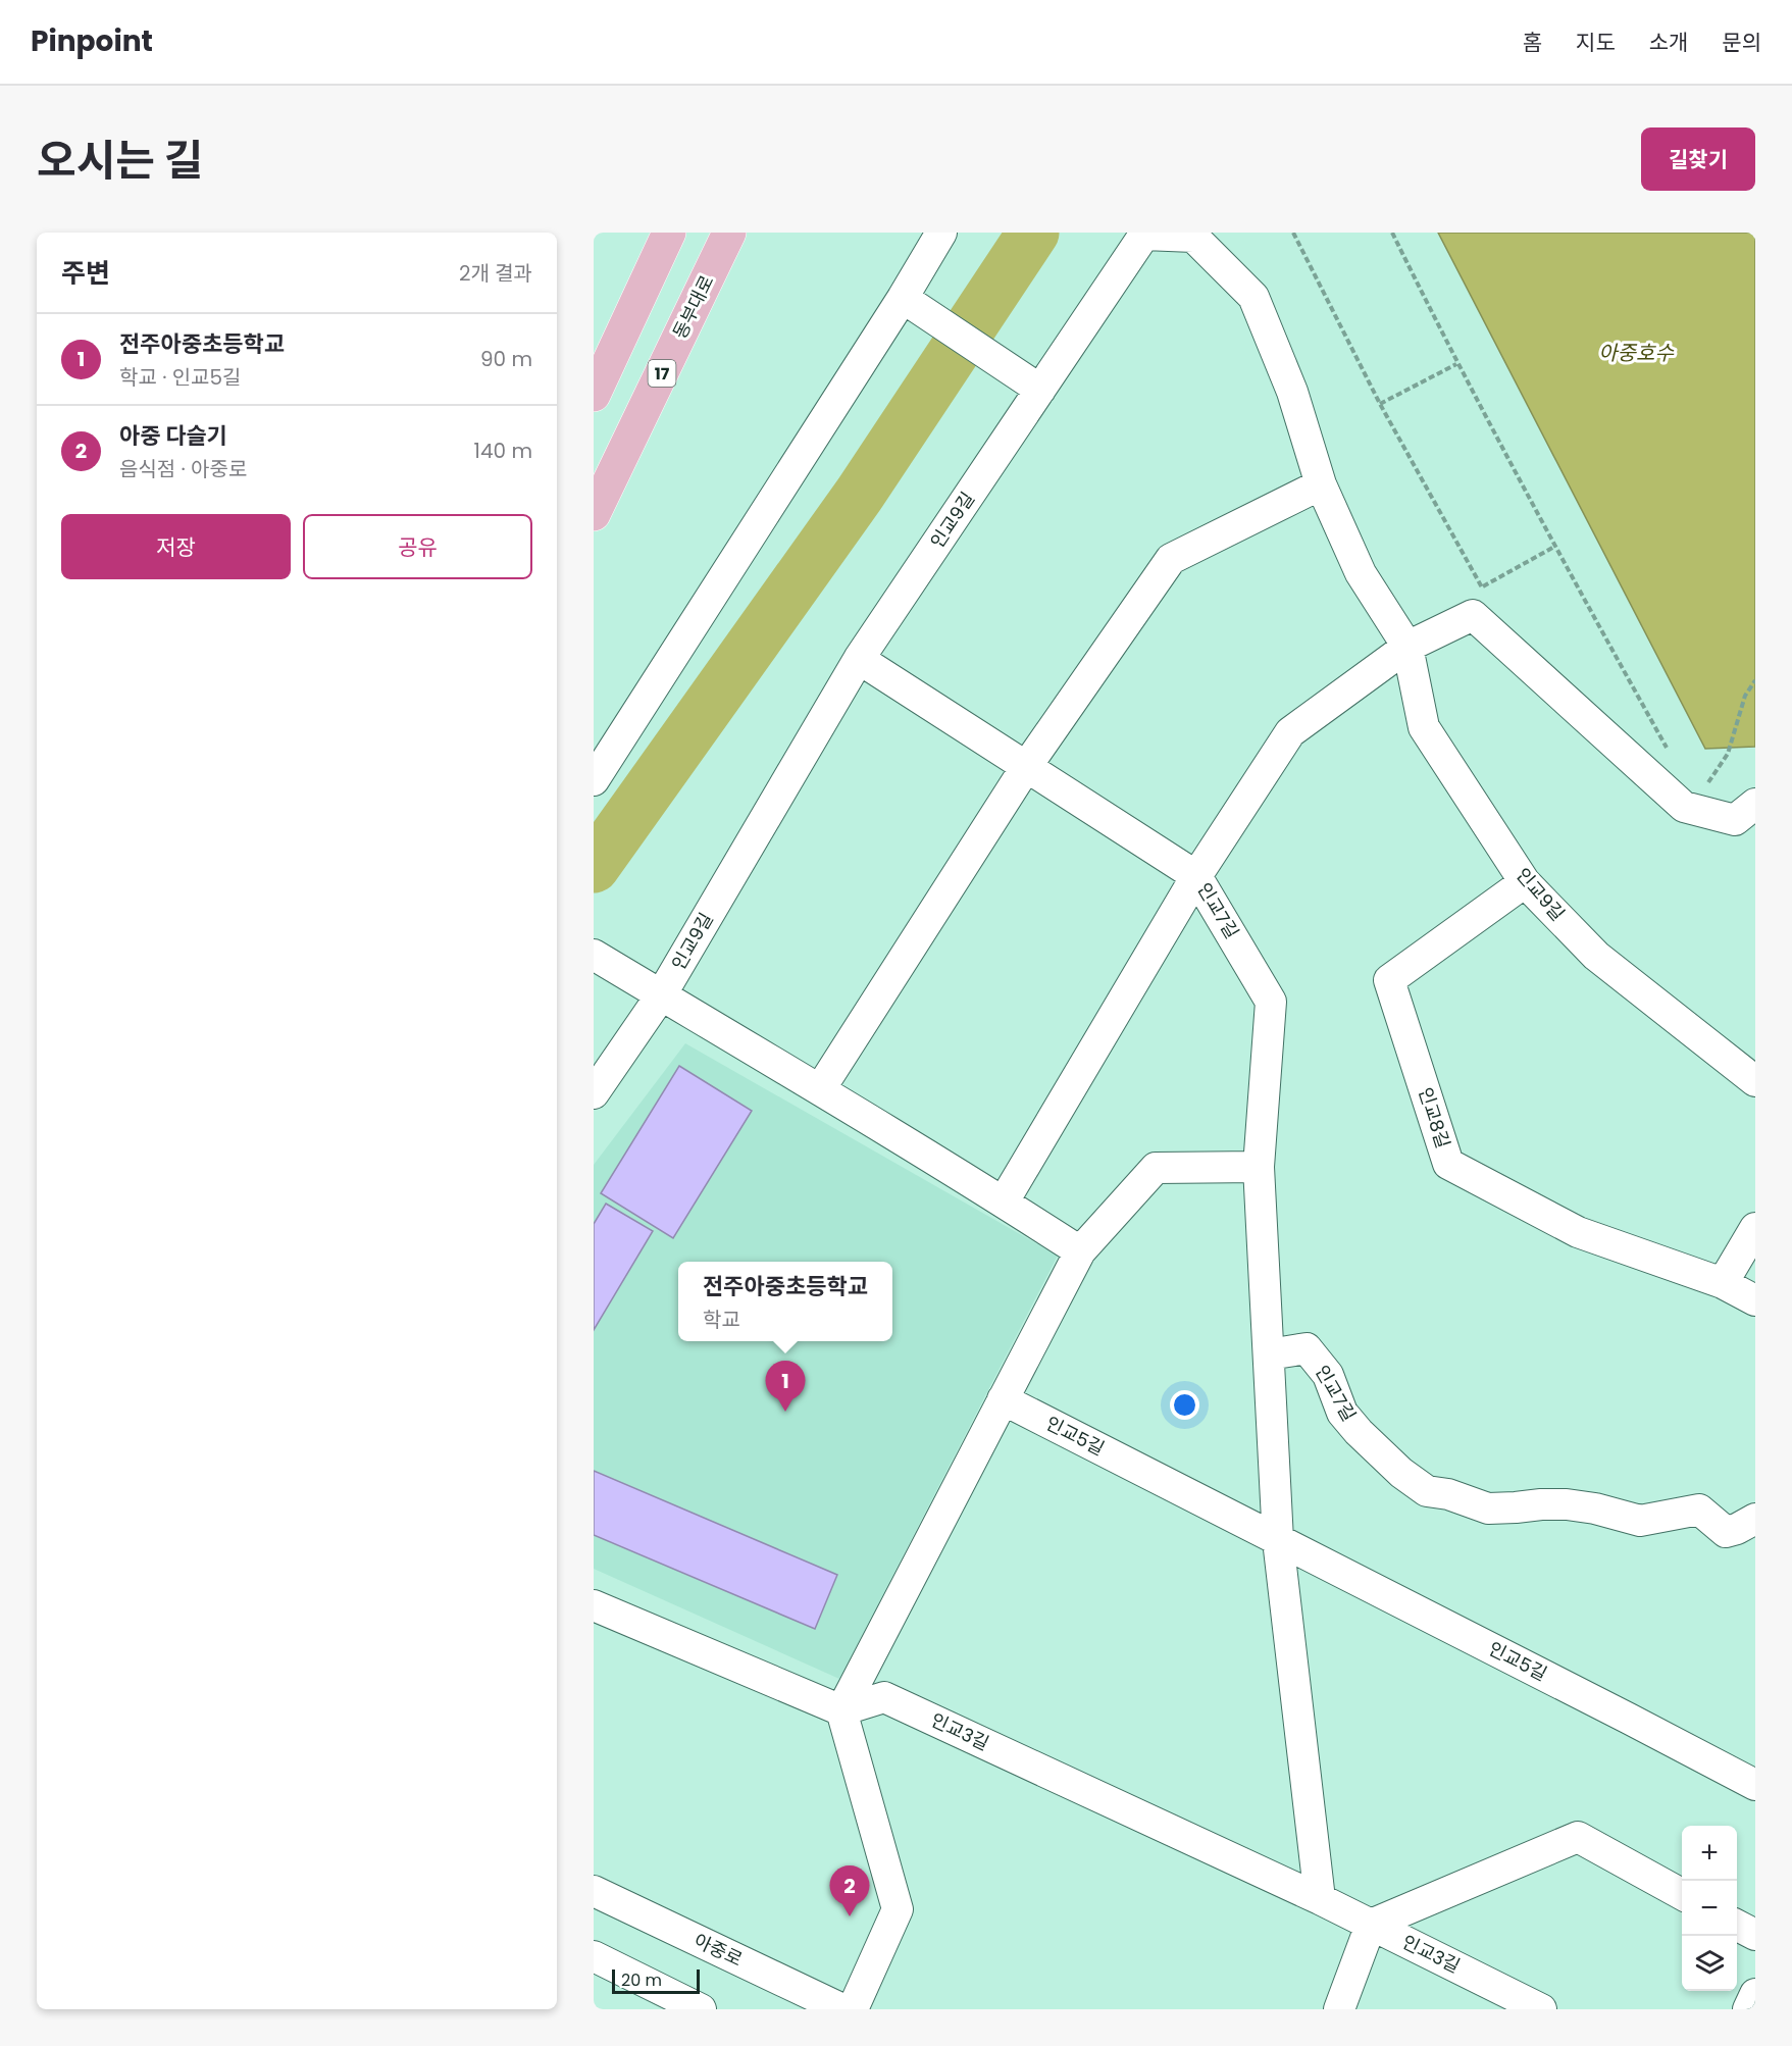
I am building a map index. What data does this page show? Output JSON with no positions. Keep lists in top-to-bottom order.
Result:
{
  "streets": {
    "main road": ["동부대로", "17"],
    "street": [
      "인교9길",
      "인교7길",
      "인교8길",
      "인교5길",
      "인교3길",
      "아중로"
    ]
  },
  "crossings": [
    ["인교9길", "인교8길"]
  ],
  "water": ["아중호수"],
  "scale_bar": "20 m",
  "page": {
    "header": "Pinpoint",
    "nav": [
      "홈",
      "지도",
      "소개",
      "문의"
    ],
    "title": "오시는 길",
    "buttons": [
      "길찾기",
      ["저장", "공유"]
    ],
    "heading": ["주변", "2개 결과"],
    "list": [
      {
        "mark": "1",
        "name": "전주아중초등학교",
        "note": "학교 · 인교5길",
        "value": "90 m"
      },
      {
        "mark": "2",
        "name": "아중 다슬기",
        "note": "음식점 · 아중로",
        "value": "140 m"
      }
    ],
    "popup": ["전주아중초등학교", "학교"],
    "pins": ["1", "2"],
    "map_buttons": ["+", "−"],
    "scale": "20 m"
  }
}
